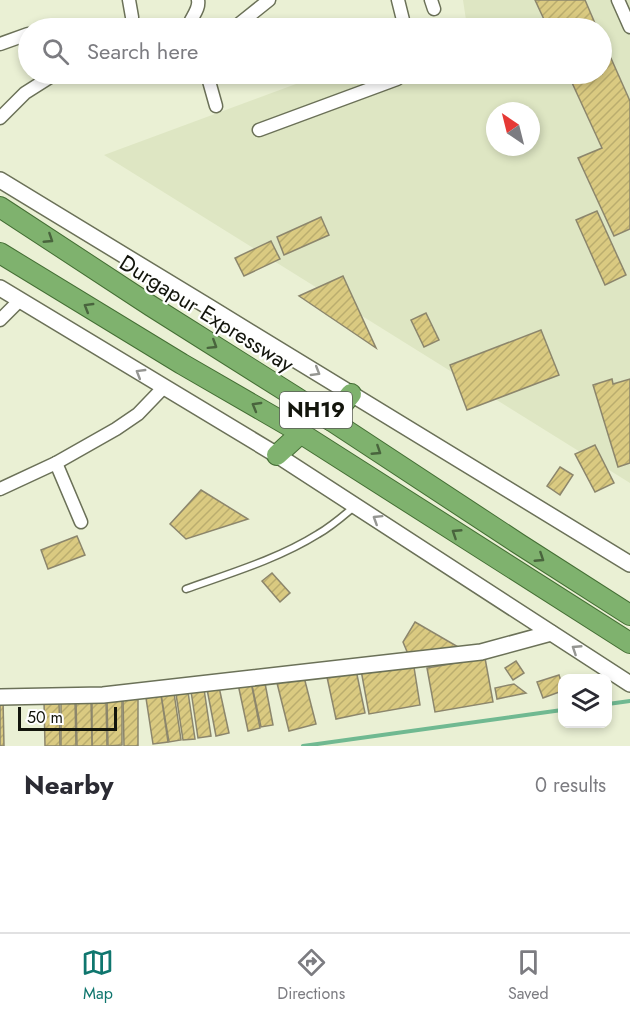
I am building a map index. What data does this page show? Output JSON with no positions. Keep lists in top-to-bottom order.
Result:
{
  "streets": {
    "highway": ["Durgapur Expressway", "NH19"]
  },
  "scale_bar": "50 m",
  "north": "top left",
  "page": {
    "search": "Search here",
    "scale": "50 m",
    "heading": ["Nearby", "0 results"],
    "nav": ["Map", "Directions", "Saved"]
  }
}
